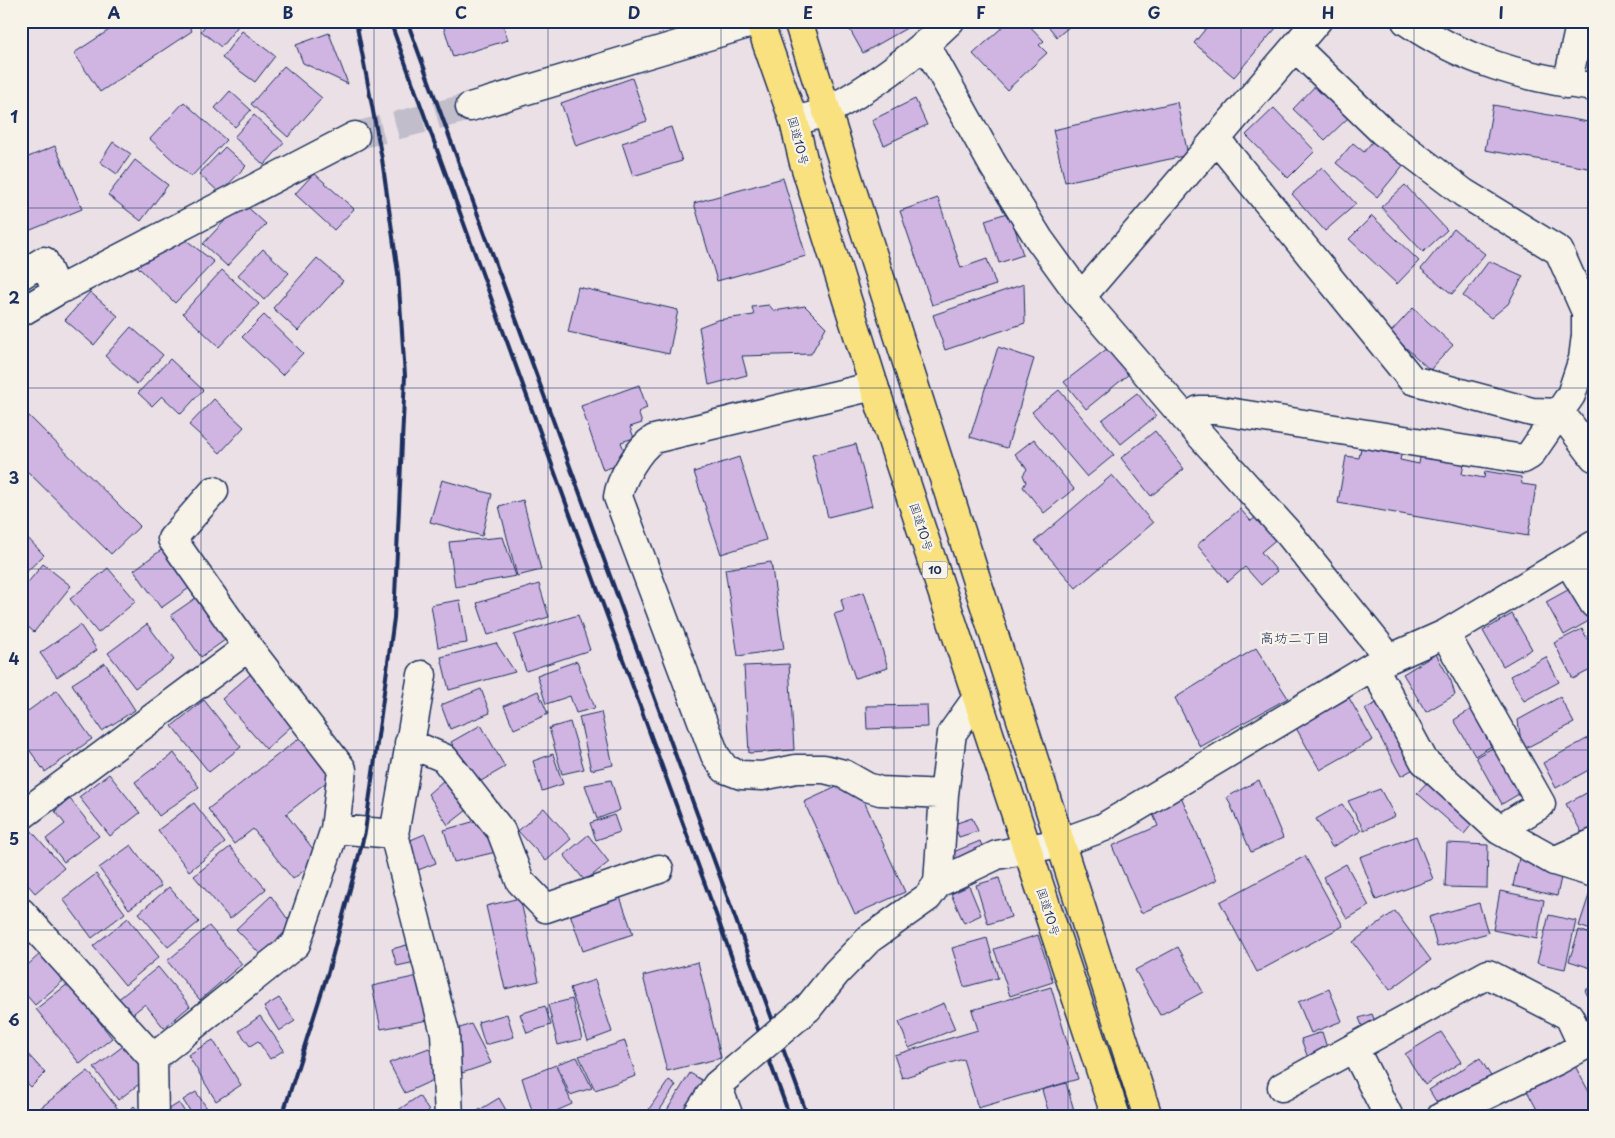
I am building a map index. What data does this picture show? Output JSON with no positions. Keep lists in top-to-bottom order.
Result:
{
  "streets": {
    "highway": ["国道10号", "10"]
  },
  "districts": ["高坊二丁目"],
  "grid": {
    "columns": [
      "A",
      "B",
      "C",
      "D",
      "E",
      "F",
      "G",
      "H",
      "I"
    ],
    "rows": [
      "1",
      "2",
      "3",
      "4",
      "5",
      "6"
    ]
  }
}
